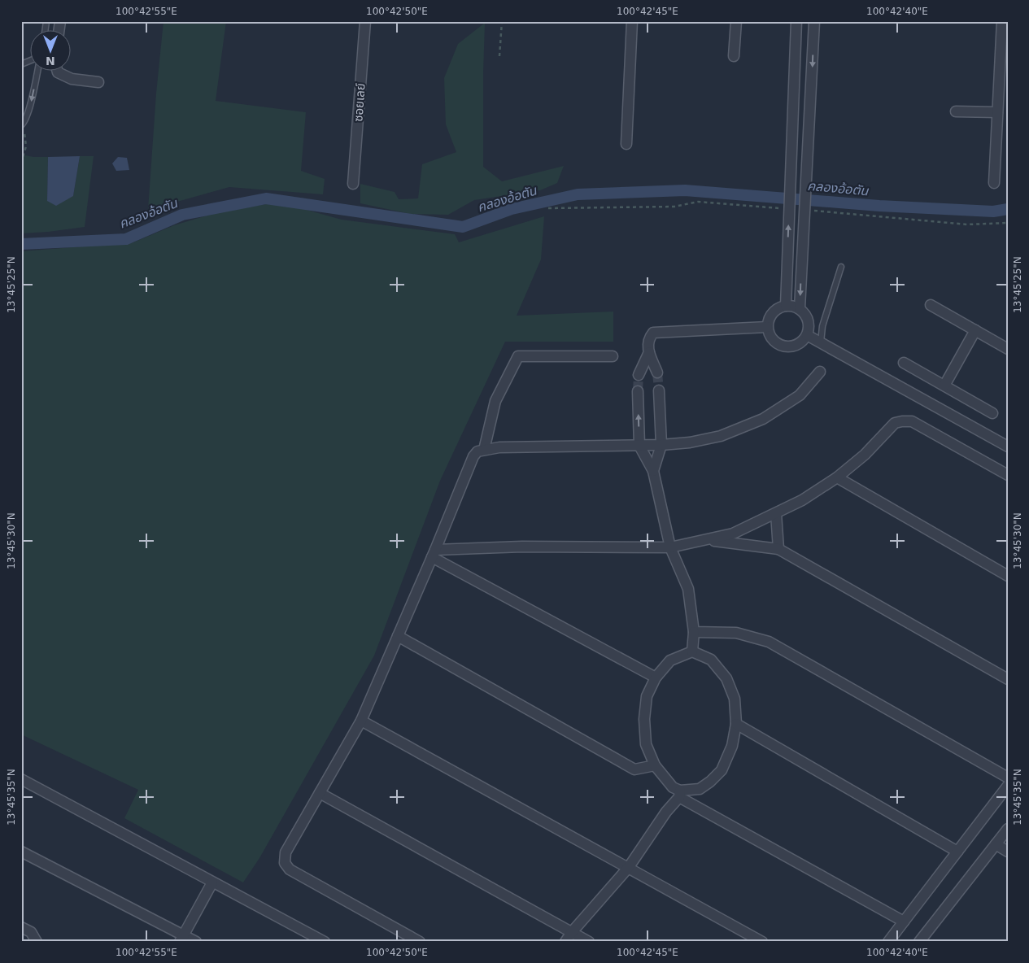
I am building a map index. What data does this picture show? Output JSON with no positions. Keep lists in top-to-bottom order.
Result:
{
  "streets": {
    "street": ["ซอยเลย์"]
  },
  "water": ["คลองอ้อตัน"],
  "north": "bottom",
  "coordinates": [
    "100°42'55\"E",
    "100°42'50\"E",
    "100°42'45\"E",
    "100°42'40\"E",
    "13°45'25\"N",
    "13°45'30\"N",
    "13°45'35\"N"
  ]
}
